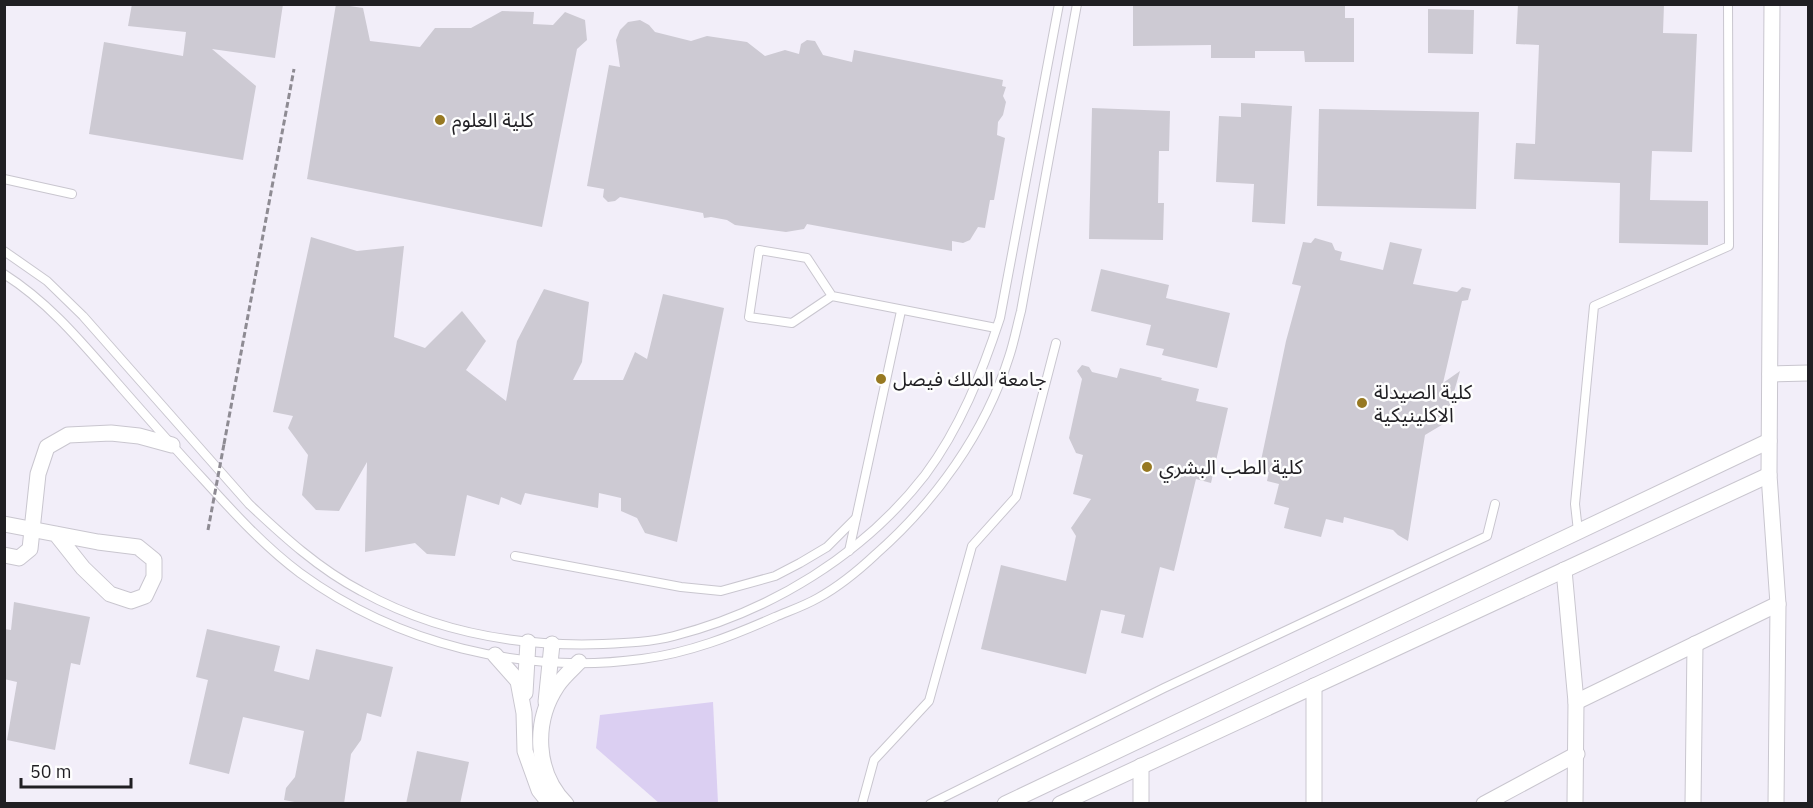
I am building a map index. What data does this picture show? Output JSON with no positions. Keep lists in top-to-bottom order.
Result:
{
  "places": [
    "كلية العلوم",
    "جامعة الملك فيصل",
    "كلية الصيدلة الاكلينيكية",
    "كلية الطب البشري"
  ],
  "scale_bar": "50 m"
}
